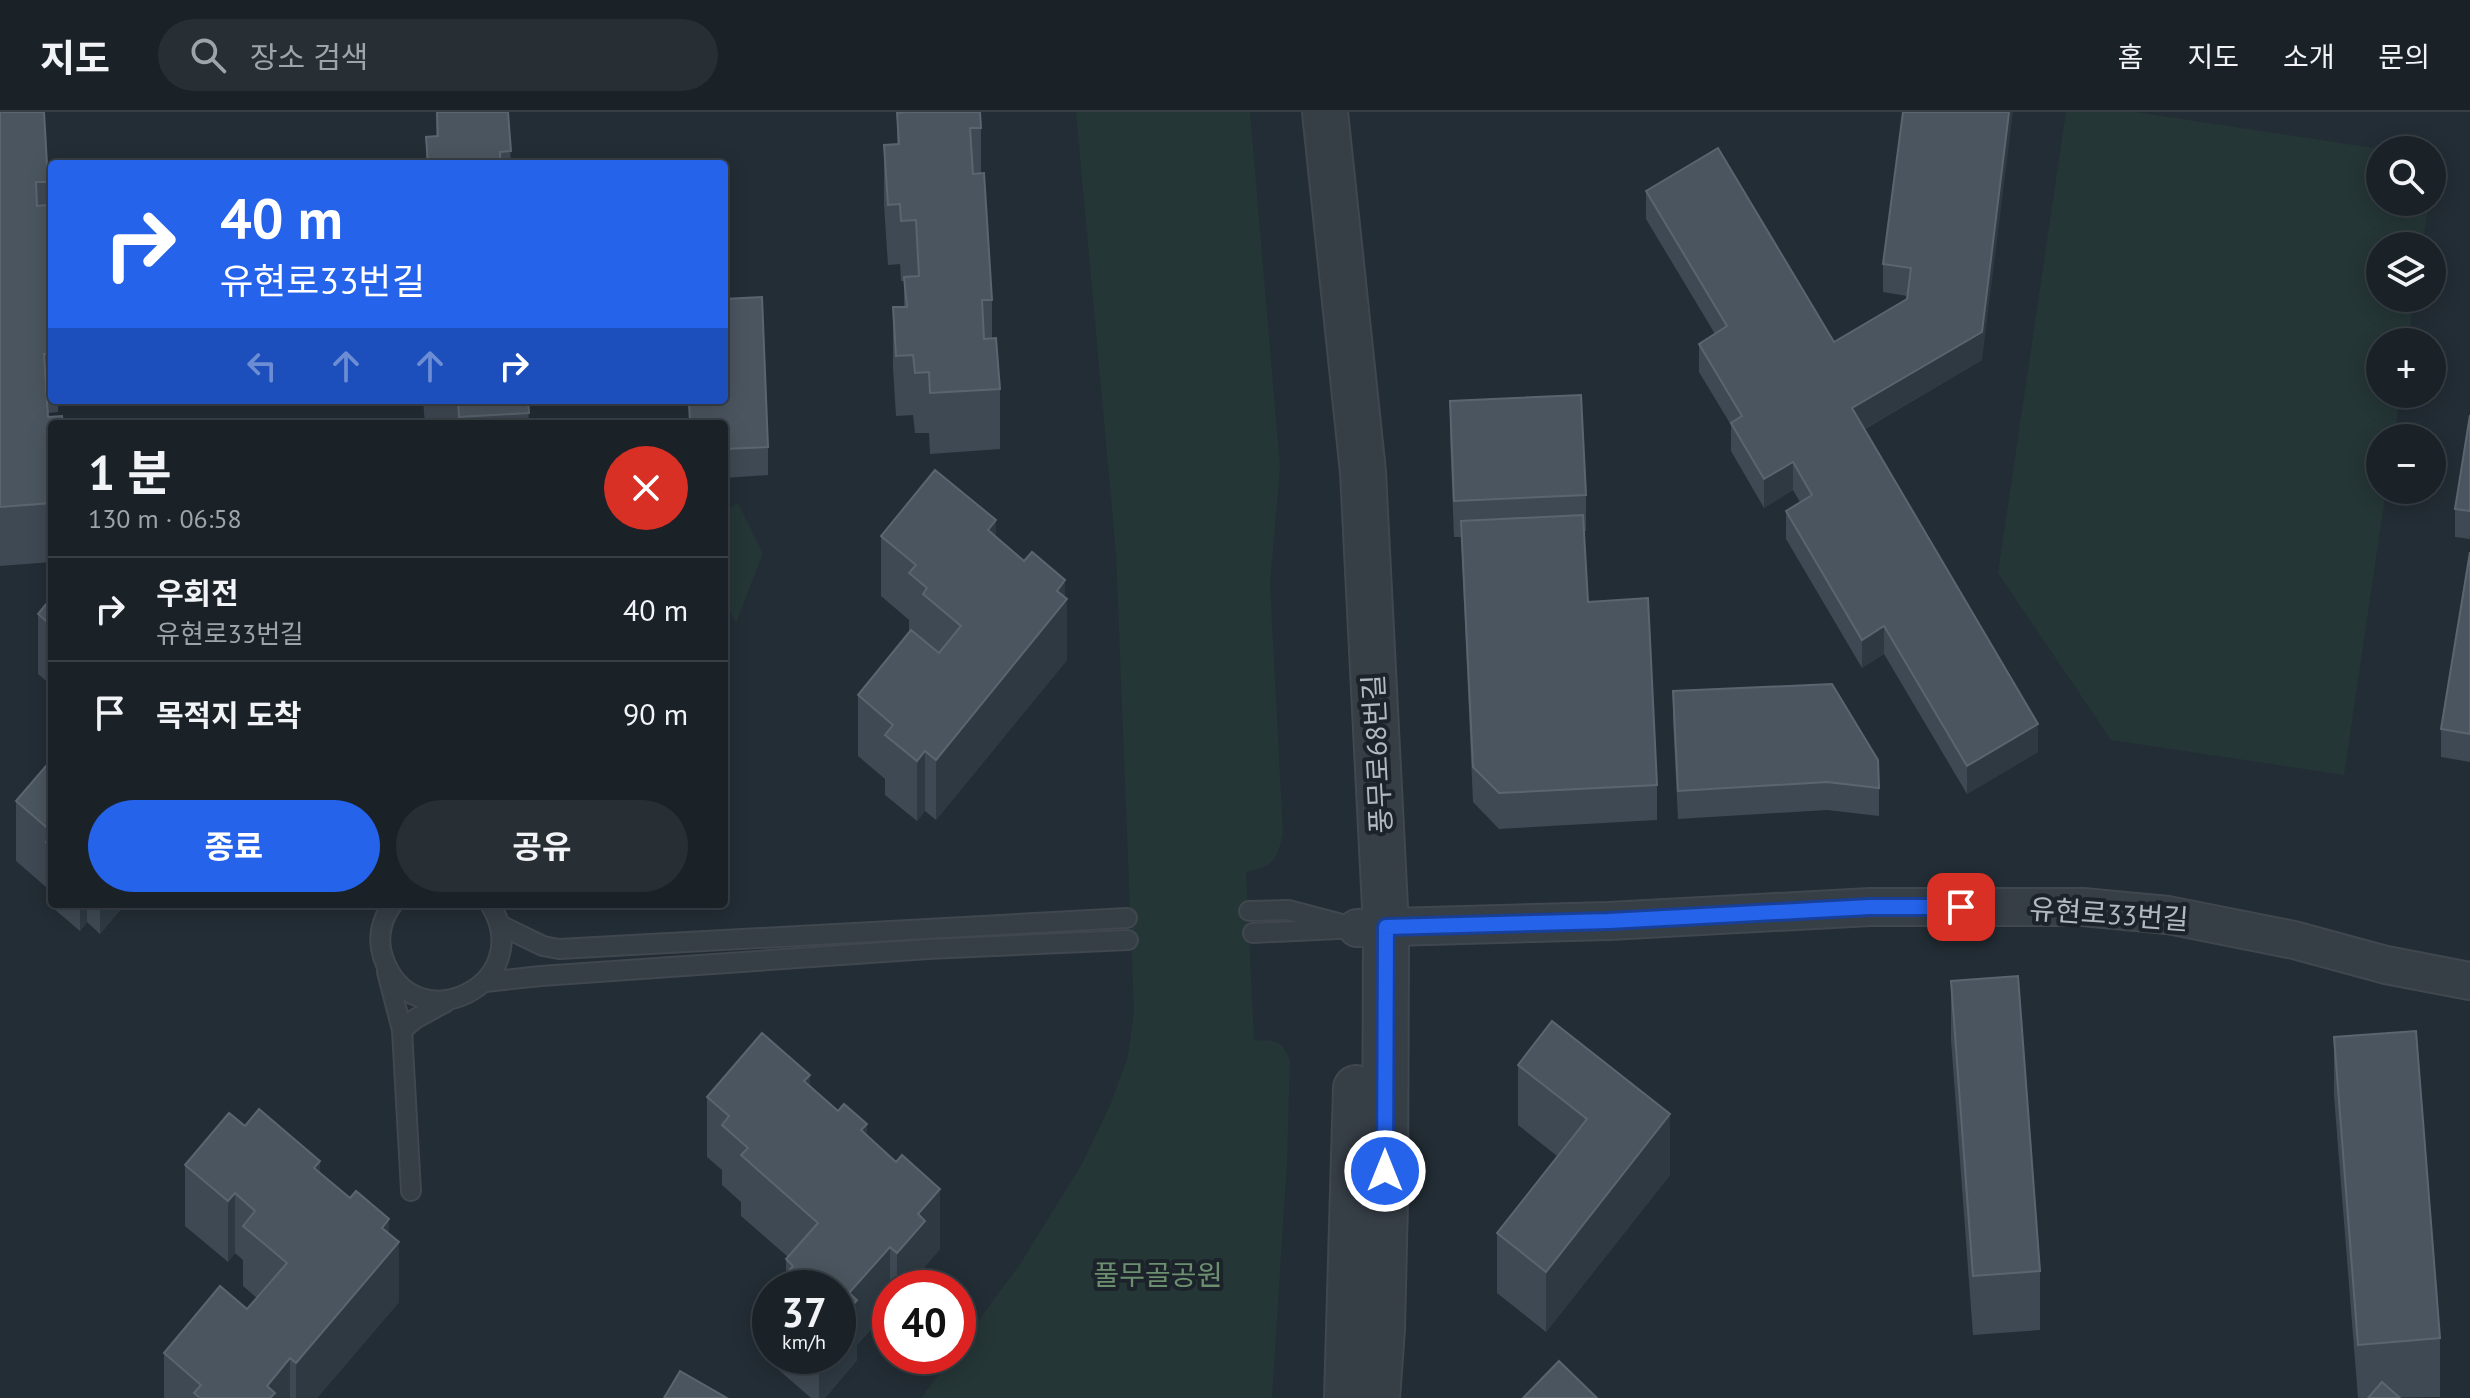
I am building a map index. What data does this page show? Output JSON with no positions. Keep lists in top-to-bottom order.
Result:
{
  "streets": {
    "street": ["풍무로68번길", "유현로33번길"]
  },
  "crossings": [
    ["풍무로68번길", "유현로33번길"]
  ],
  "parks": ["풀무골공원"],
  "page": {
    "header": "지도",
    "search": "장소 검색",
    "nav": [
      "홈",
      "지도",
      "소개",
      "문의"
    ],
    "map_buttons": ["+", "−"],
    "turn": ["40 m", "유현로33번길"],
    "heading": ["1 분", "130 m · 06:58"],
    "list": [
      {
        "name": "우회전",
        "note": "유현로33번길",
        "value": "40 m"
      },
      {
        "name": "목적지 도착",
        "value": "90 m"
      }
    ],
    "buttons": ["종료", "공유"],
    "speed": "37 km/h",
    "limit": "40"
  }
}
